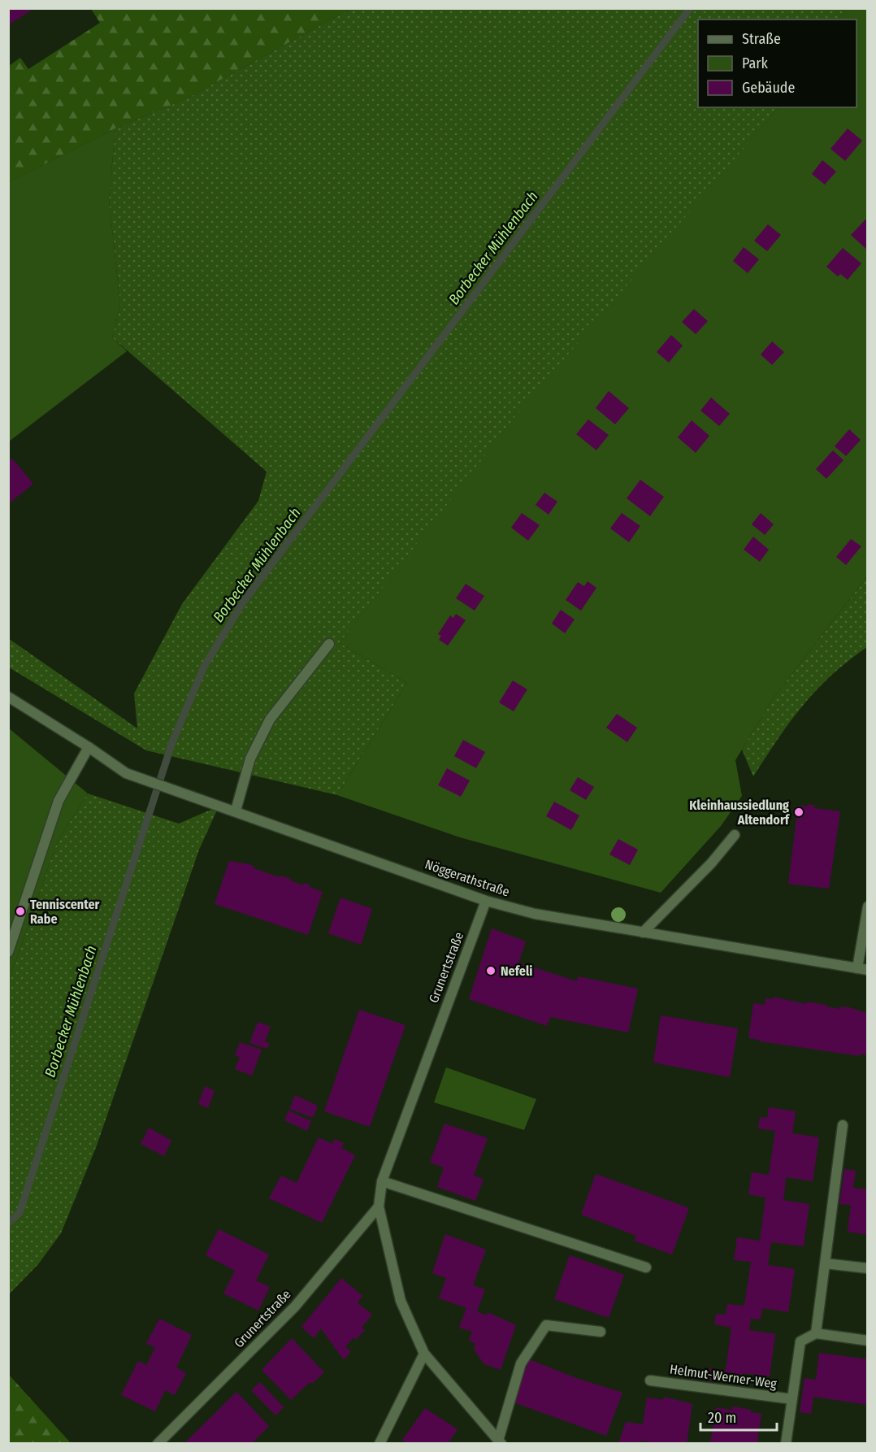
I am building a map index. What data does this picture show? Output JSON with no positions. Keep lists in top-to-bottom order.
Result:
{
  "streets": {
    "street": ["Nöggerathstraße", "Grunertstraße", "Helmut-Werner-Weg"]
  },
  "crossings": [
    ["Nöggerathstraße", "Grunertstraße"]
  ],
  "water": ["Borbecker Mühlenbach"],
  "places": ["Kleinhaussiedlung Altendorf", "Tenniscenter Rabe", "Nefeli"],
  "legend": ["Straße", "Park", "Gebäude"],
  "scale_bar": "20 m"
}
